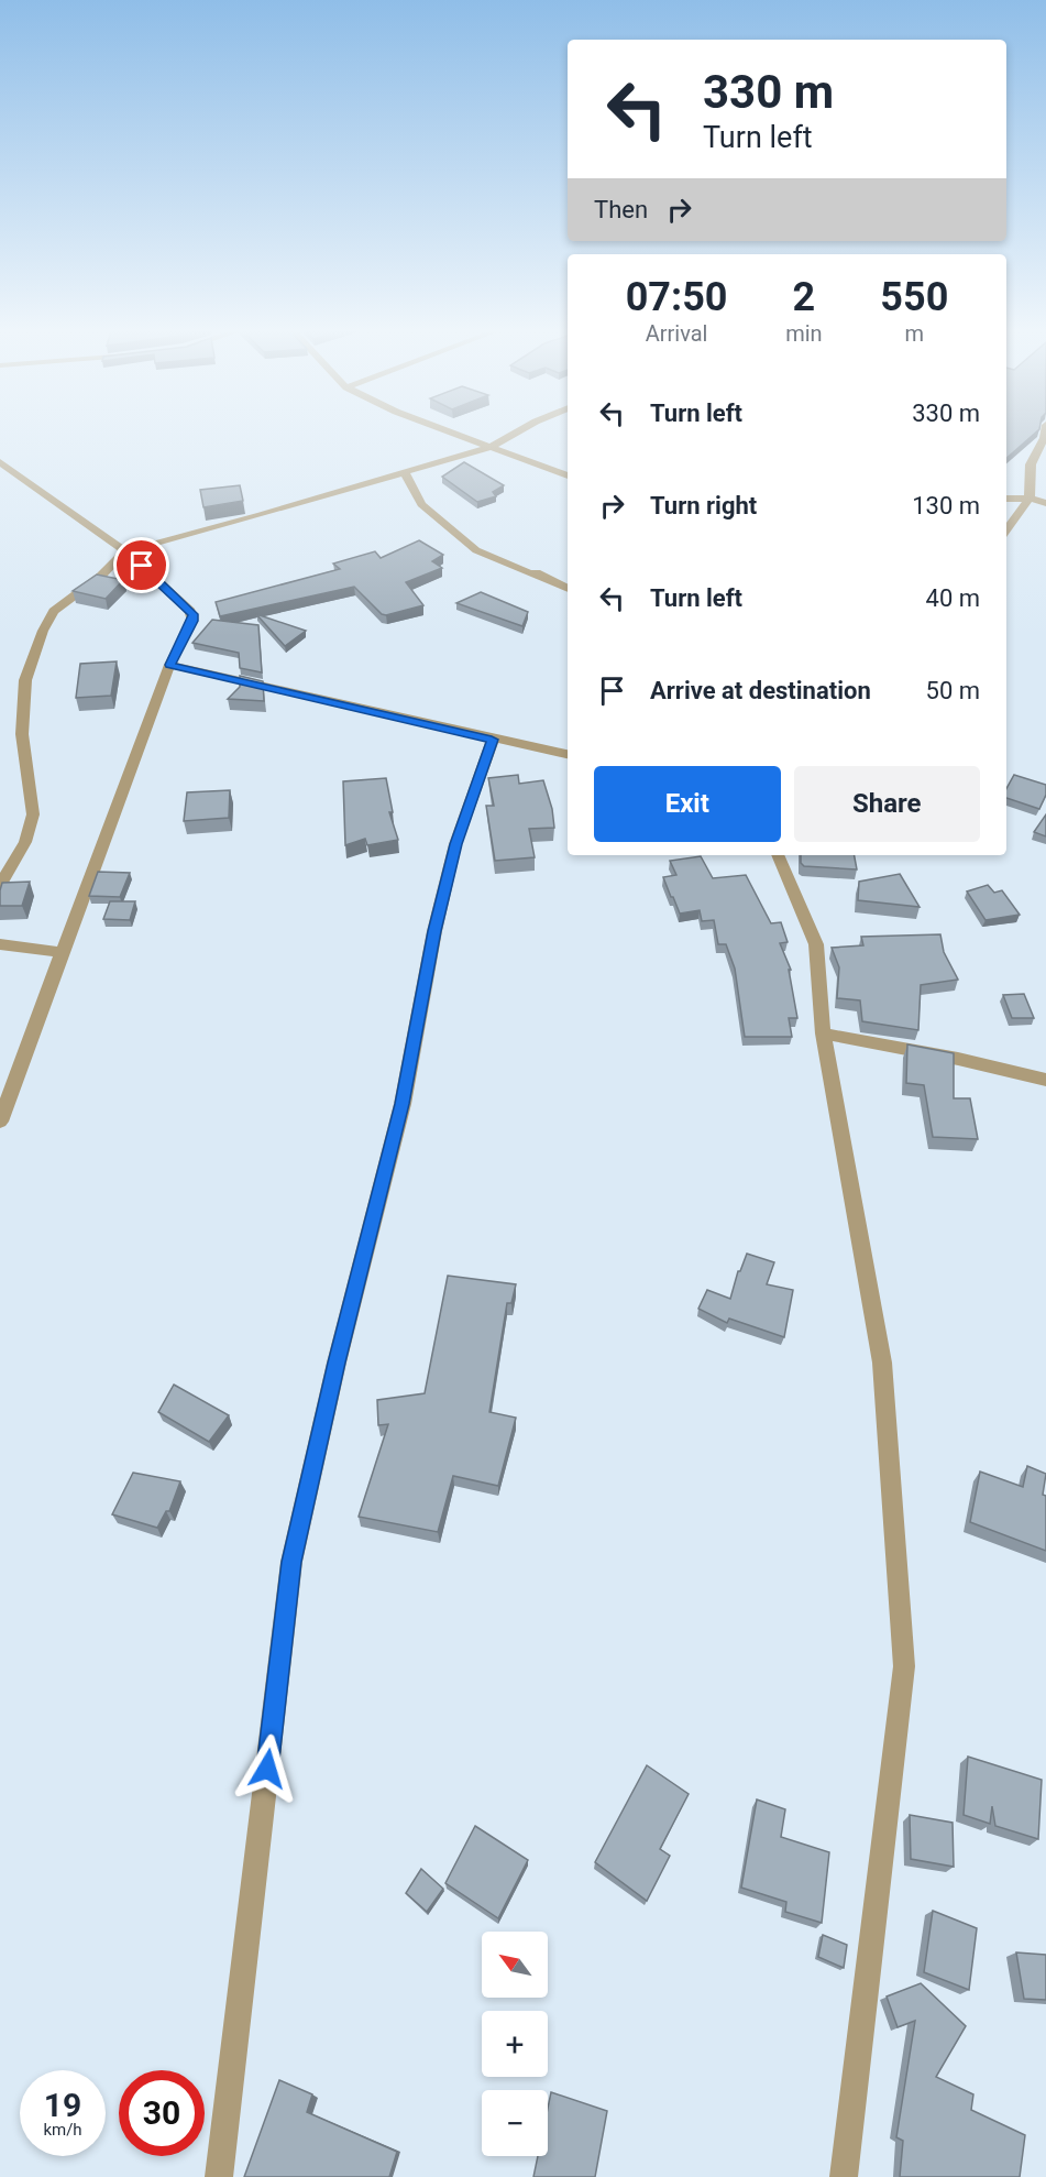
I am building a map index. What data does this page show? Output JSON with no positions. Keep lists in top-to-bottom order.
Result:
{
  "north": "top left",
  "page": {
    "turn": ["330 m", "Turn left"],
    "then": "Then",
    "eta": [
      "07:50",
      "Arrival",
      "2",
      "min",
      "550",
      "m"
    ],
    "list": [
      {
        "name": "Turn left",
        "value": "330 m"
      },
      {
        "name": "Turn right",
        "value": "130 m"
      },
      {
        "name": "Turn left",
        "value": "40 m"
      },
      {
        "name": "Arrive at destination",
        "value": "50 m"
      }
    ],
    "buttons": ["Exit", "Share"],
    "map_buttons": ["+", "−"],
    "speed": "19 km/h",
    "limit": "30"
  }
}
